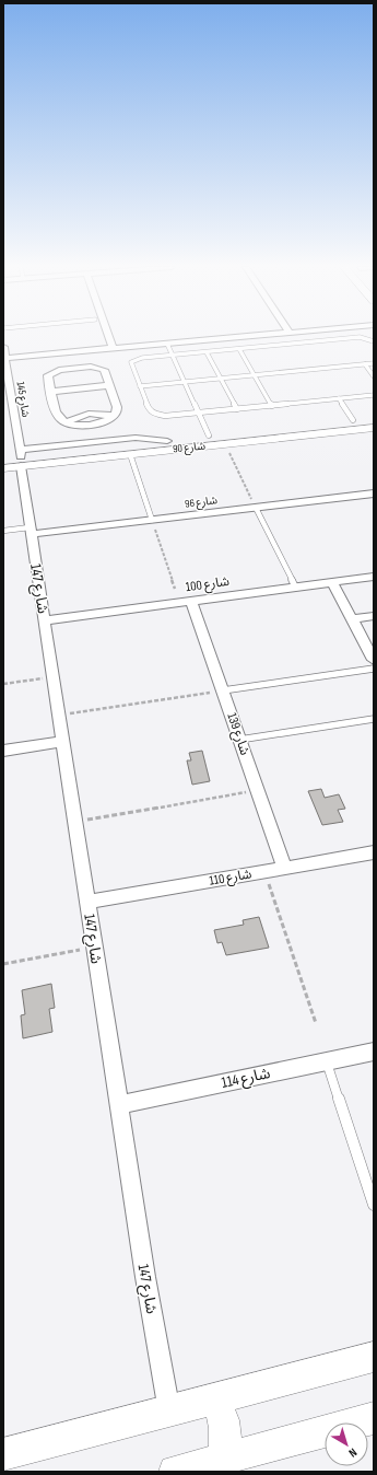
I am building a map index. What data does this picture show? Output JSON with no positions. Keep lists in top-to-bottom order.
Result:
{
  "streets": {
    "street": [
      "شارع 145",
      "شارع 90",
      "شارع 96",
      "شارع 100",
      "شارع 147",
      "شارع 139",
      "شارع 110",
      "شارع 114"
    ]
  },
  "crossings": [
    ["شارع 145", "شارع 90"],
    ["شارع 145", "شارع 147"],
    ["شارع 90", "شارع 147"],
    ["شارع 96", "شارع 147"],
    ["شارع 100", "شارع 147"],
    ["شارع 100", "شارع 139"],
    ["شارع 147", "شارع 110"],
    ["شارع 147", "شارع 114"],
    ["شارع 139", "شارع 110"]
  ],
  "north": "bottom right"
}
